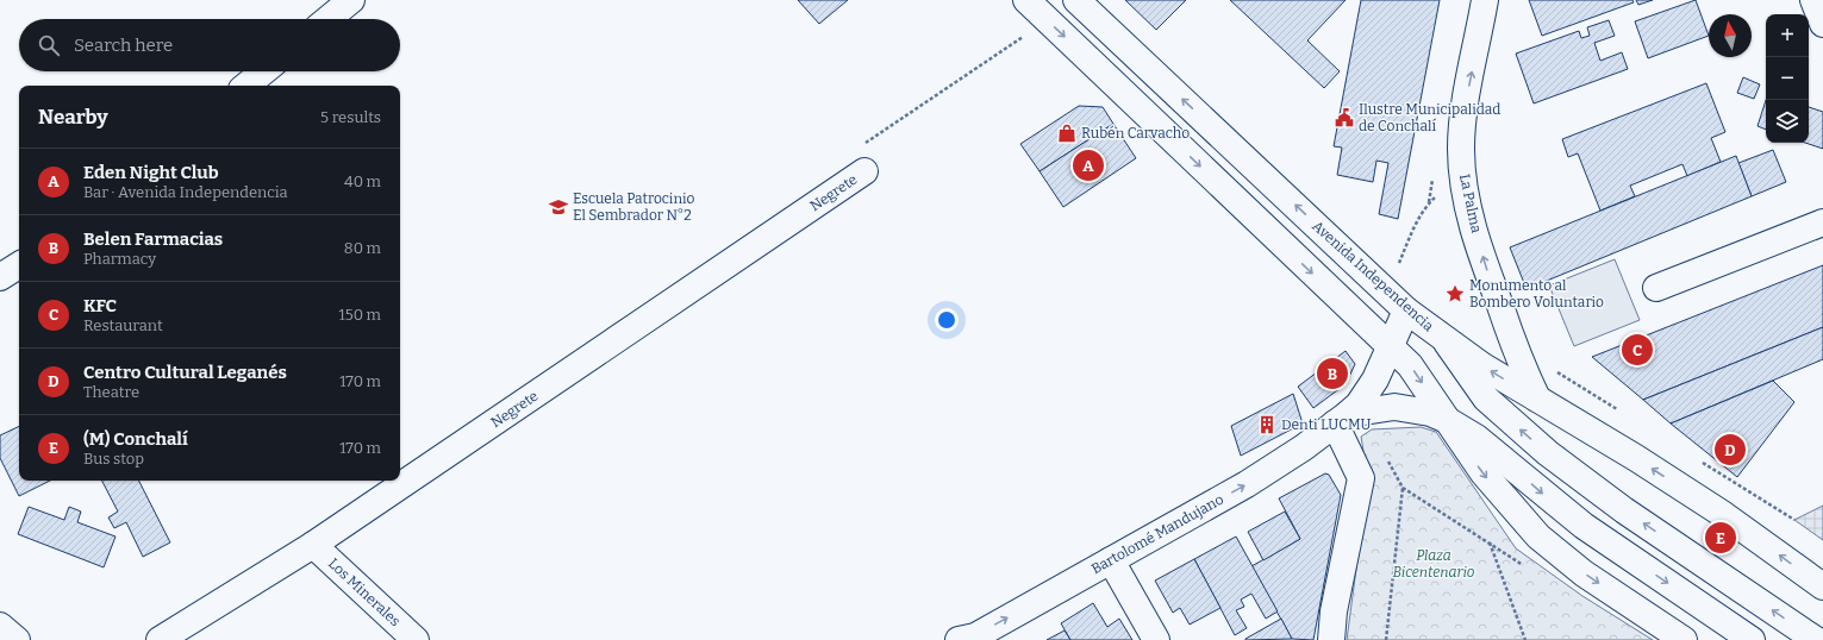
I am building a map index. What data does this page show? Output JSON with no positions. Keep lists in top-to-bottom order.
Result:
{
  "streets": {
    "main road": [
      "Negrete",
      "La Palma",
      "Avenida Independencia",
      "Bartolomé Mandujano",
      "Los Minerales"
    ]
  },
  "crossings": [
    ["Negrete", "Los Minerales"],
    ["La Palma", "Avenida Independencia"],
    ["Avenida Independencia", "Bartolomé Mandujano"]
  ],
  "one_way": ["La Palma", "Bartolomé Mandujano"],
  "parks": ["Plaza Bicentenario"],
  "places": {
    "public building": ["Ilustre Municipalidad de Conchalí"],
    "shop": ["Rubén Carvacho"],
    "school or university": ["Escuela Patrocinio El Sembrador N°2"],
    "place": ["Monumento al Bombero Voluntario"],
    "building": ["Denti LUCMU"]
  },
  "north": "top",
  "page": {
    "map_buttons": ["+", "−"],
    "search": "Search here",
    "heading": ["Nearby", "5 results"],
    "pins": [
      "A",
      "C",
      "B",
      "D",
      "E"
    ],
    "list": [
      {
        "mark": "A",
        "name": "Eden Night Club",
        "note": "Bar · Avenida Independencia",
        "value": "40 m"
      },
      {
        "mark": "B",
        "name": "Belen Farmacias",
        "note": "Pharmacy",
        "value": "80 m"
      },
      {
        "mark": "C",
        "name": "KFC",
        "note": "Restaurant",
        "value": "150 m"
      },
      {
        "mark": "D",
        "name": "Centro Cultural Leganés",
        "note": "Theatre",
        "value": "170 m"
      },
      {
        "mark": "E",
        "name": "(M) Conchalí",
        "note": "Bus stop",
        "value": "170 m"
      }
    ]
  }
}
